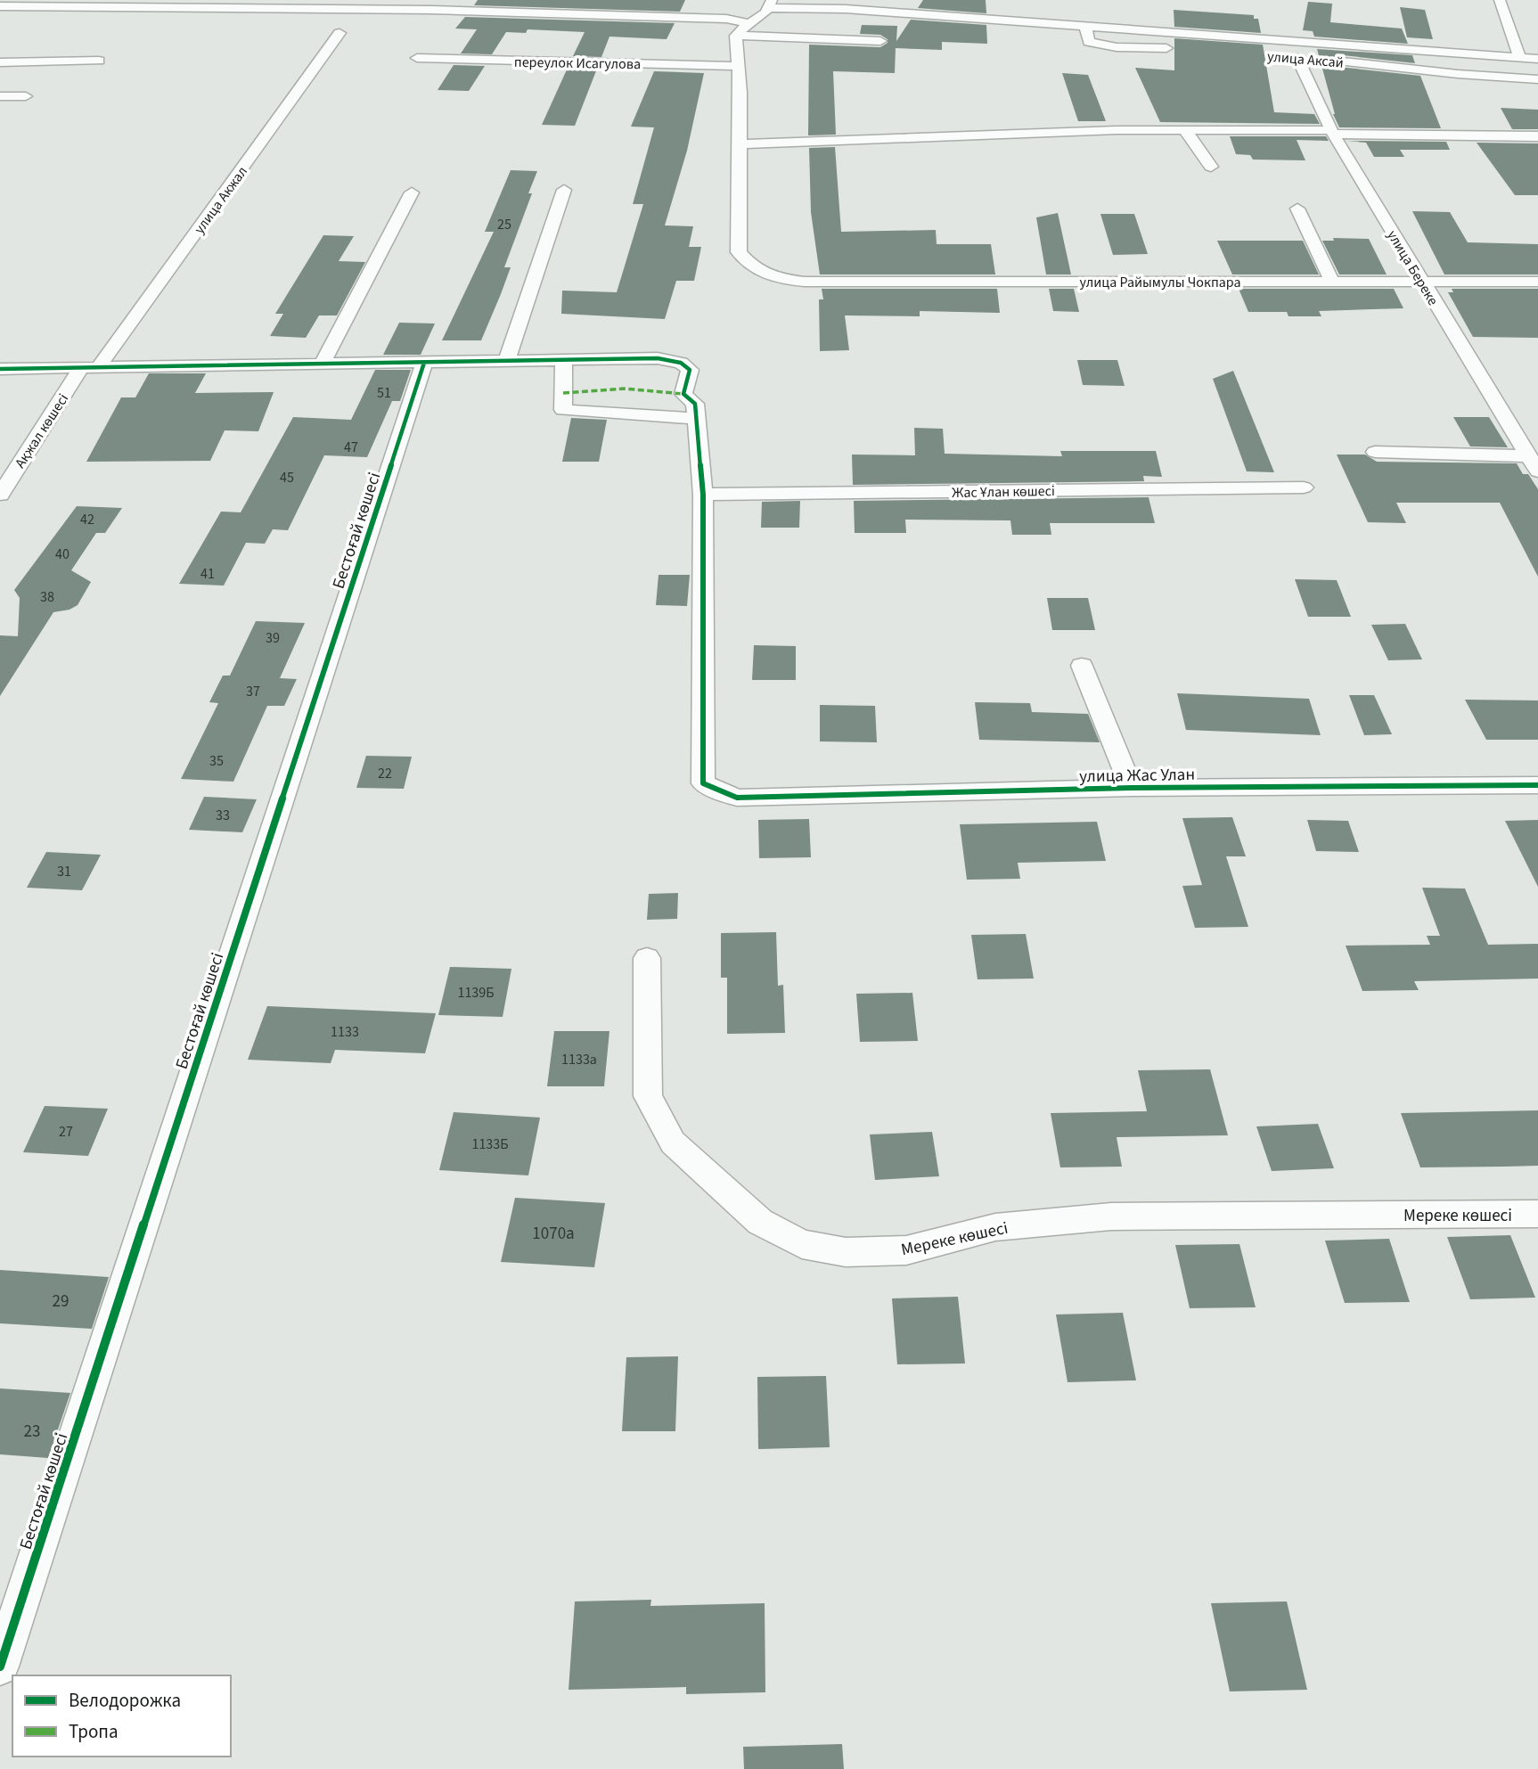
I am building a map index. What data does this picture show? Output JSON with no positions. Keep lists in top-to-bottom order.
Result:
{
  "streets": {
    "street": [
      "улица Аксай",
      "переулок Исагулова",
      "улица Акжал",
      "улица Береке",
      "улица Райымулы Чокпара",
      "Ақжал көшесі",
      "Жас Ұлан көшесі",
      "Бестоғай көшесі",
      "улица Жас Улан",
      "Мереке көшесі"
    ]
  },
  "crossings": [
    ["переулок Исагулова", "улица Райымулы Чокпара"],
    ["улица Акжал", "Ақжал көшесі"],
    ["улица Береке", "улица Райымулы Чокпара"],
    ["Жас Ұлан көшесі", "улица Жас Улан"]
  ],
  "house_numbers": [
    "25",
    "51",
    "47",
    "45",
    "42",
    "40",
    "41",
    "38",
    "39",
    "37",
    "35",
    "22",
    "33",
    "31",
    "1139Б",
    "1133",
    "1133а",
    "27",
    "1133Б",
    "1070а",
    "29",
    "23"
  ],
  "legend": ["Велодорожка", "Тропа"]
}
